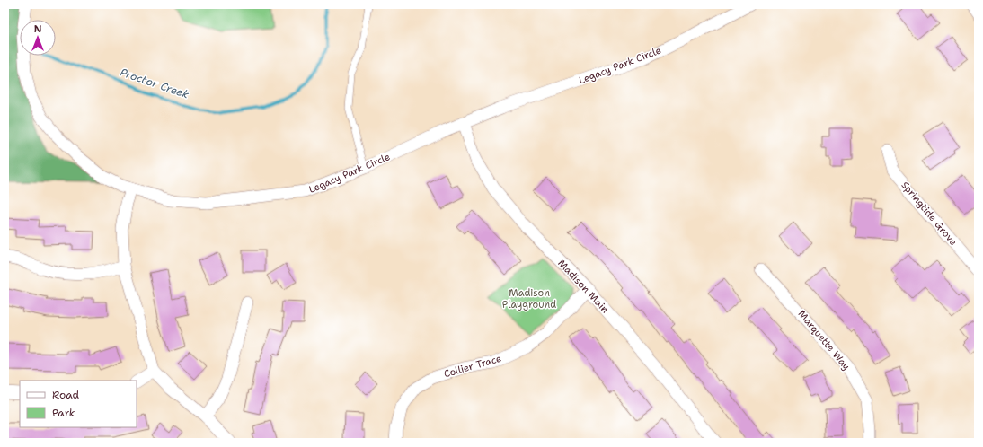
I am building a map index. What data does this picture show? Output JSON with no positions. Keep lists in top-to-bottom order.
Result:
{
  "streets": {
    "street": [
      "Legacy Park Circle",
      "Springtide Grove",
      "Madison Main",
      "Marquette Way",
      "Collier Trace"
    ]
  },
  "crossings": [
    ["Legacy Park Circle", "Madison Main"],
    ["Madison Main", "Collier Trace"]
  ],
  "water": ["Proctor Creek"],
  "parks": ["Madison Playground"],
  "legend": ["Road", "Park"],
  "north": "top"
}
